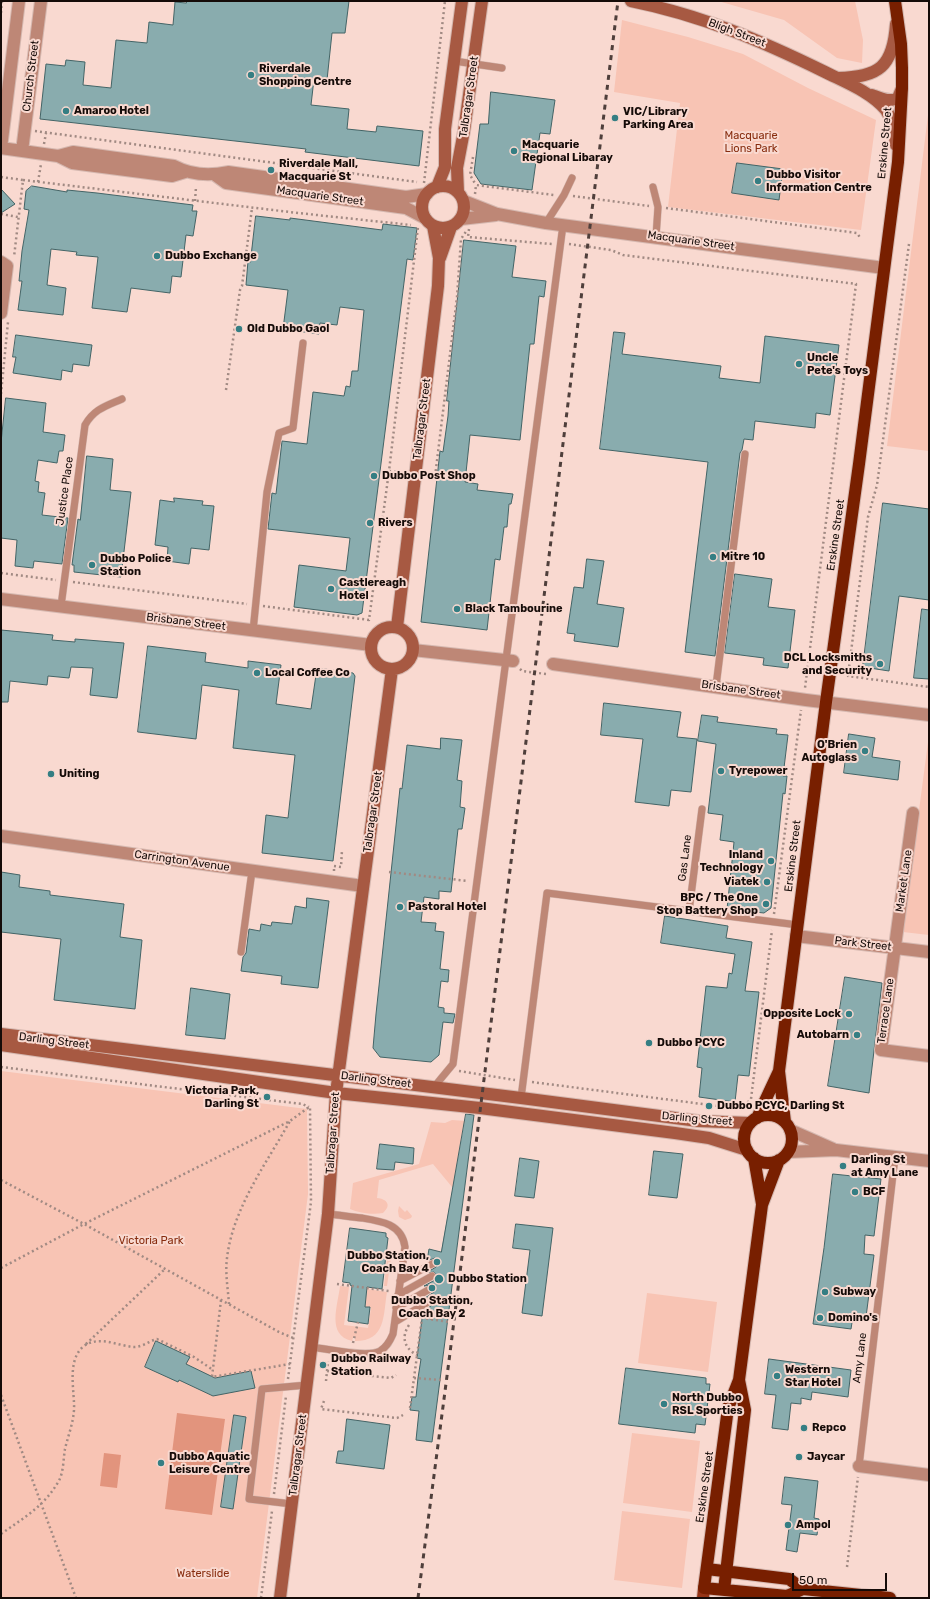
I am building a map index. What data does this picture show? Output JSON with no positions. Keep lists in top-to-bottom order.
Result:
{
  "streets": {
    "highway": ["Erskine Street"],
    "street": [
      "Bligh Street",
      "Church Street",
      "Talbragar Street",
      "Macquarie Street",
      "Brisbane Street",
      "Carrington Avenue",
      "Market Lane",
      "Park Street",
      "Terrace Lane",
      "Darling Street"
    ],
    "lane": ["Justice Place", "Gas Lane", "Amy Lane"]
  },
  "crossings": [
    ["Bligh Street", "Erskine Street"],
    ["Church Street", "Macquarie Street"],
    ["Talbragar Street", "Macquarie Street"],
    ["Talbragar Street", "Brisbane Street"],
    ["Talbragar Street", "Carrington Avenue"],
    ["Talbragar Street", "Darling Street"],
    ["Erskine Street", "Macquarie Street"],
    ["Erskine Street", "Brisbane Street"],
    ["Erskine Street", "Park Street"],
    ["Erskine Street", "Darling Street"],
    ["Justice Place", "Brisbane Street"],
    ["Market Lane", "Park Street"],
    ["Market Lane", "Terrace Lane"],
    ["Park Street", "Terrace Lane"]
  ],
  "parks": ["Macquarie Lions Park", "Victoria Park", "Waterslide"],
  "places": [
    "Riverdale Shopping Centre",
    "Amaroo Hotel",
    "VIC/Library Parking Area",
    "Macquarie Regional Libaray",
    "Riverdale Mall, Macquarie St",
    "Dubbo Visitor Information Centre",
    "Dubbo Exchange",
    "Old Dubbo Gaol",
    "Uncle Pete's Toys",
    "Dubbo Post Shop",
    "Rivers",
    "Mitre 10",
    "Dubbo Police Station",
    "Castlereagh Hotel",
    "Black Tambourine",
    "DCL Locksmiths and Security",
    "Local Coffee Co",
    "O'Brien Autoglass",
    "Tyrepower",
    "Uniting",
    "Inland Technology",
    "Viatek",
    "BPC / The One Stop Battery Shop",
    "Pastoral Hotel",
    "Opposite Lock",
    "Autobarn",
    "Dubbo PCYC",
    "Victoria Park, Darling St",
    "Dubbo PCYC, Darling St",
    "Darling St at Amy Lane",
    "BCF",
    "Dubbo Station, Coach Bay 4",
    "Dubbo Station",
    "Dubbo Station, Coach Bay 2",
    "Subway",
    "Domino's",
    "Dubbo Railway Station",
    "Western Star Hotel",
    "North Dubbo RSL Sporties",
    "Repco",
    "Jaycar",
    "Dubbo Aquatic Leisure Centre",
    "Ampol"
  ],
  "scale_bar": "50 m"
}
